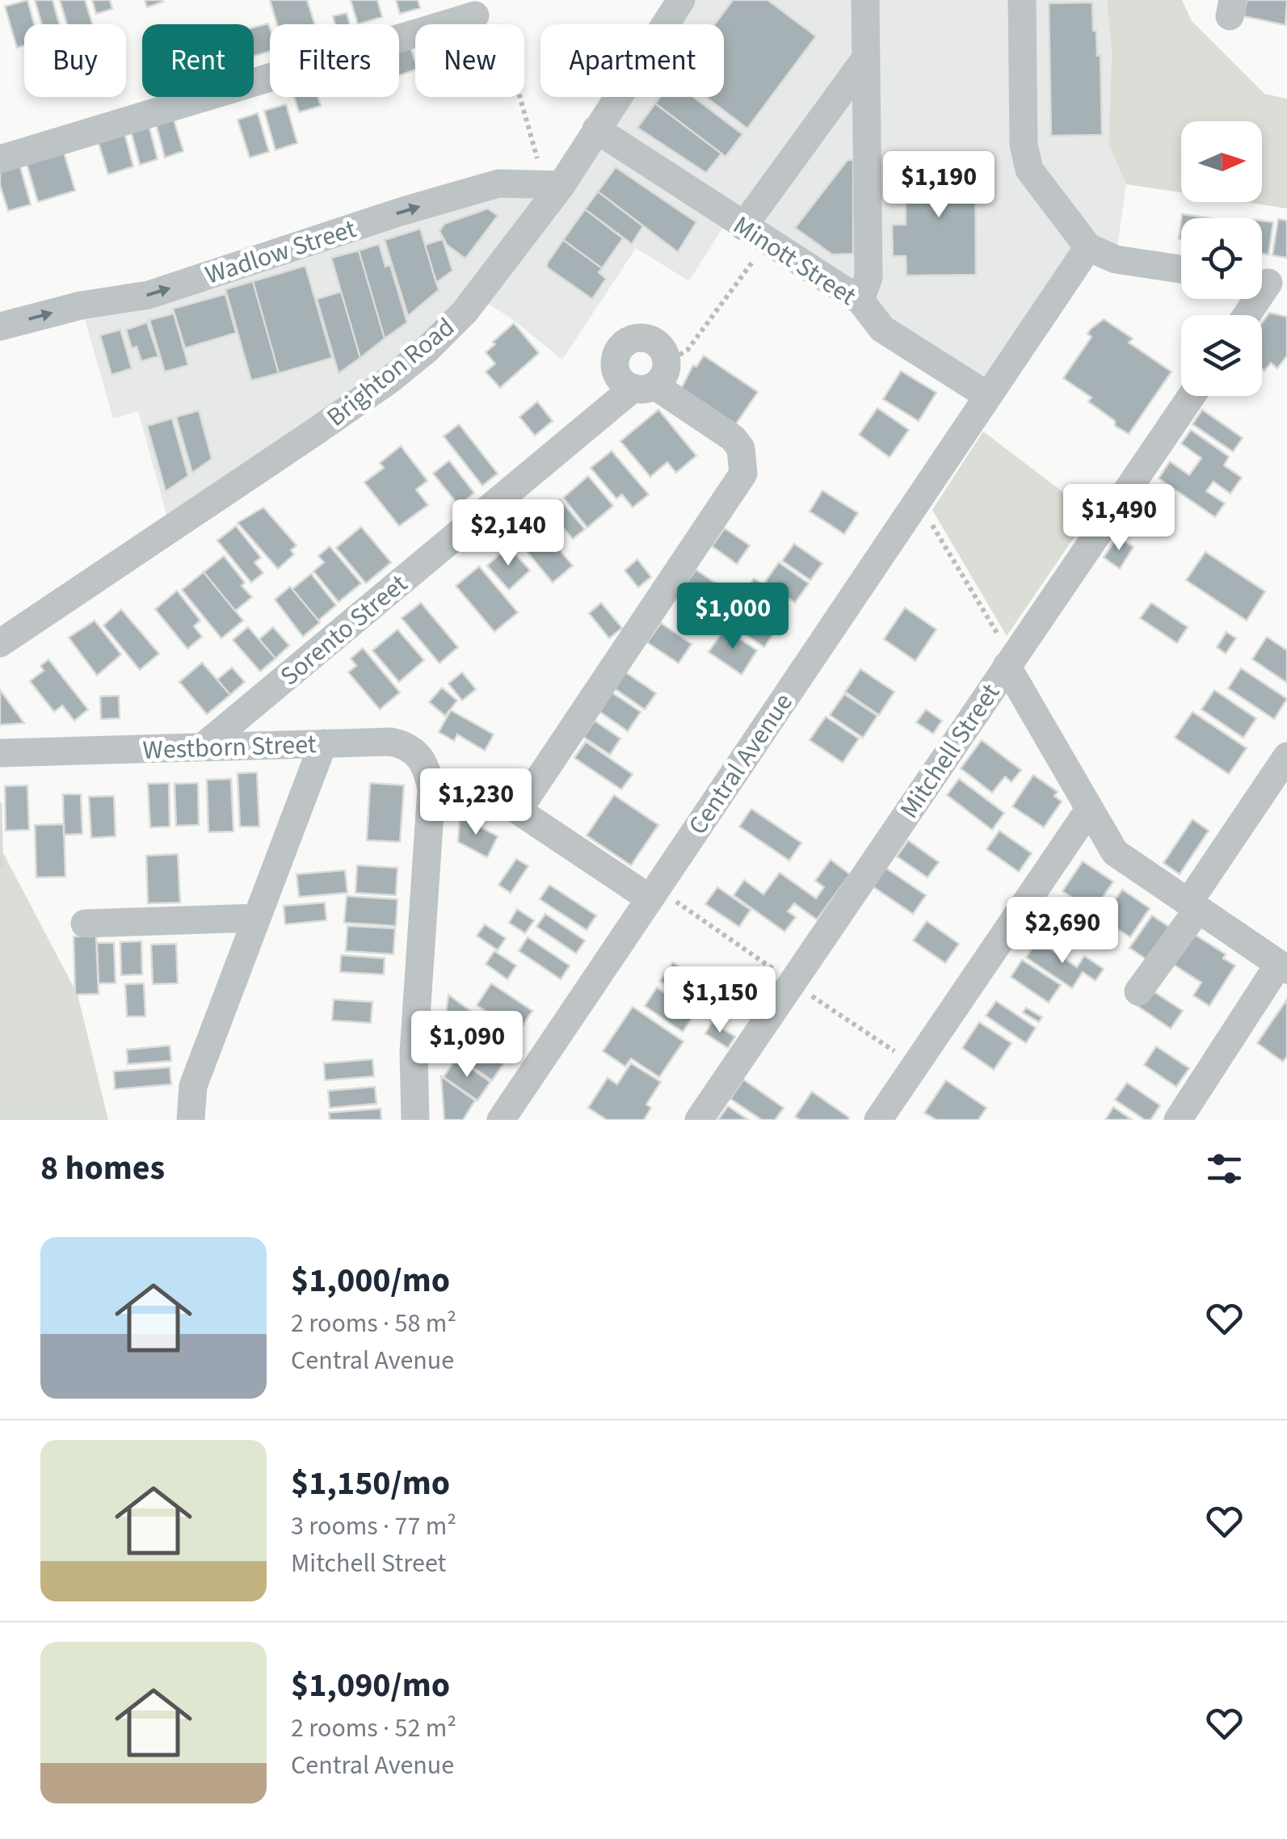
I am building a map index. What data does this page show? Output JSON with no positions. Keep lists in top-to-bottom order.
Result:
{
  "streets": {
    "street": [
      "Wadlow Street",
      "Minott Street",
      "Brighton Road",
      "Sorento Street",
      "Westborn Street",
      "Mitchell Street",
      "Central Avenue"
    ]
  },
  "crossings": [
    ["Wadlow Street", "Brighton Road"],
    ["Minott Street", "Brighton Road"],
    ["Minott Street", "Central Avenue"],
    ["Sorento Street", "Westborn Street"]
  ],
  "north": "right",
  "page": {
    "chip": [
      "Buy",
      "Rent",
      "Filters",
      "New",
      "Apartment"
    ],
    "price": [
      "$1,190",
      "$1,490",
      "$2,140",
      "$1,000",
      "$1,230",
      "$2,690",
      "$1,150",
      "$1,090"
    ],
    "heading": "8 homes",
    "list": [
      {
        "name": "$1,000/mo",
        "note": "2 rooms · 58 m² · Central Avenue"
      },
      {
        "name": "$1,150/mo",
        "note": "3 rooms · 77 m² · Mitchell Street"
      },
      {
        "name": "$1,090/mo",
        "note": "2 rooms · 52 m² · Central Avenue"
      }
    ]
  }
}
